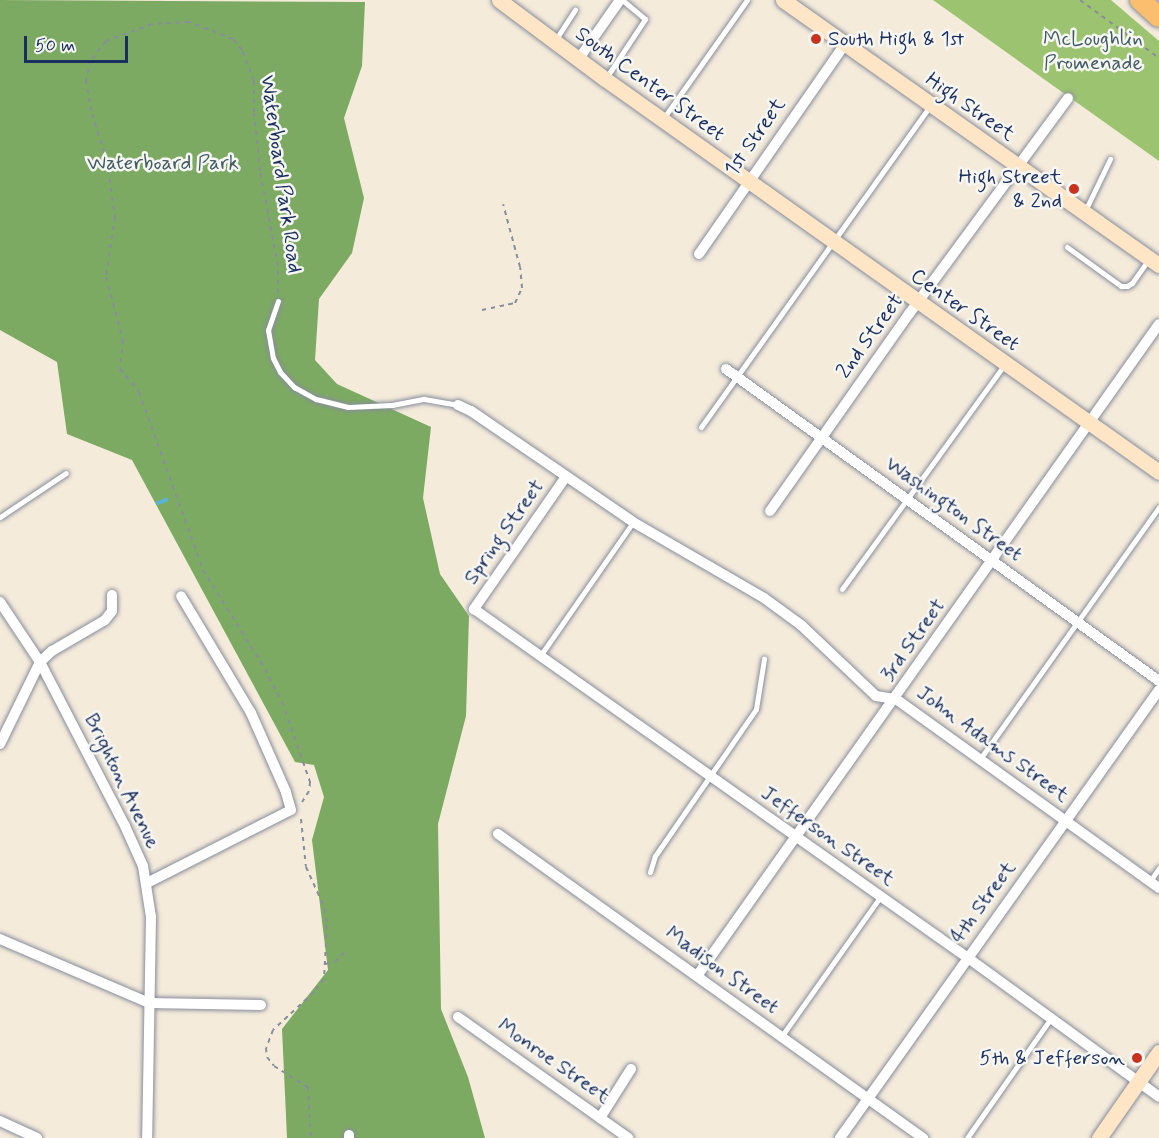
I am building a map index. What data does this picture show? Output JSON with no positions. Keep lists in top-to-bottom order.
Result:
{
  "streets": {
    "street": [
      "South Center Street",
      "High Street",
      "1st Street",
      "Center Street",
      "2nd Street",
      "Washington Street",
      "Spring Street",
      "3rd Street",
      "John Adams Street",
      "Brighton Avenue",
      "Jefferson Street",
      "4th Street",
      "Madison Street",
      "Monroe Street"
    ],
    "lane": ["Waterboard Park Road"]
  },
  "crossings": [
    ["South Center Street", "1st Street"],
    ["South Center Street", "Center Street"],
    ["High Street", "1st Street"],
    ["High Street", "2nd Street"],
    ["1st Street", "Center Street"],
    ["Waterboard Park Road", "John Adams Street"],
    ["Center Street", "2nd Street"],
    ["Center Street", "3rd Street"],
    ["2nd Street", "Washington Street"],
    ["Washington Street", "3rd Street"],
    ["Spring Street", "John Adams Street"],
    ["Spring Street", "Jefferson Street"],
    ["3rd Street", "John Adams Street"],
    ["3rd Street", "Jefferson Street"],
    ["3rd Street", "Madison Street"],
    ["John Adams Street", "4th Street"],
    ["Jefferson Street", "4th Street"],
    ["4th Street", "Madison Street"]
  ],
  "parks": ["McLoughlin Promenade", "Waterboard Park"],
  "places": ["South High & 1st", "High Street & 2nd", "5th & Jefferson"],
  "scale_bar": "50 m"
}
